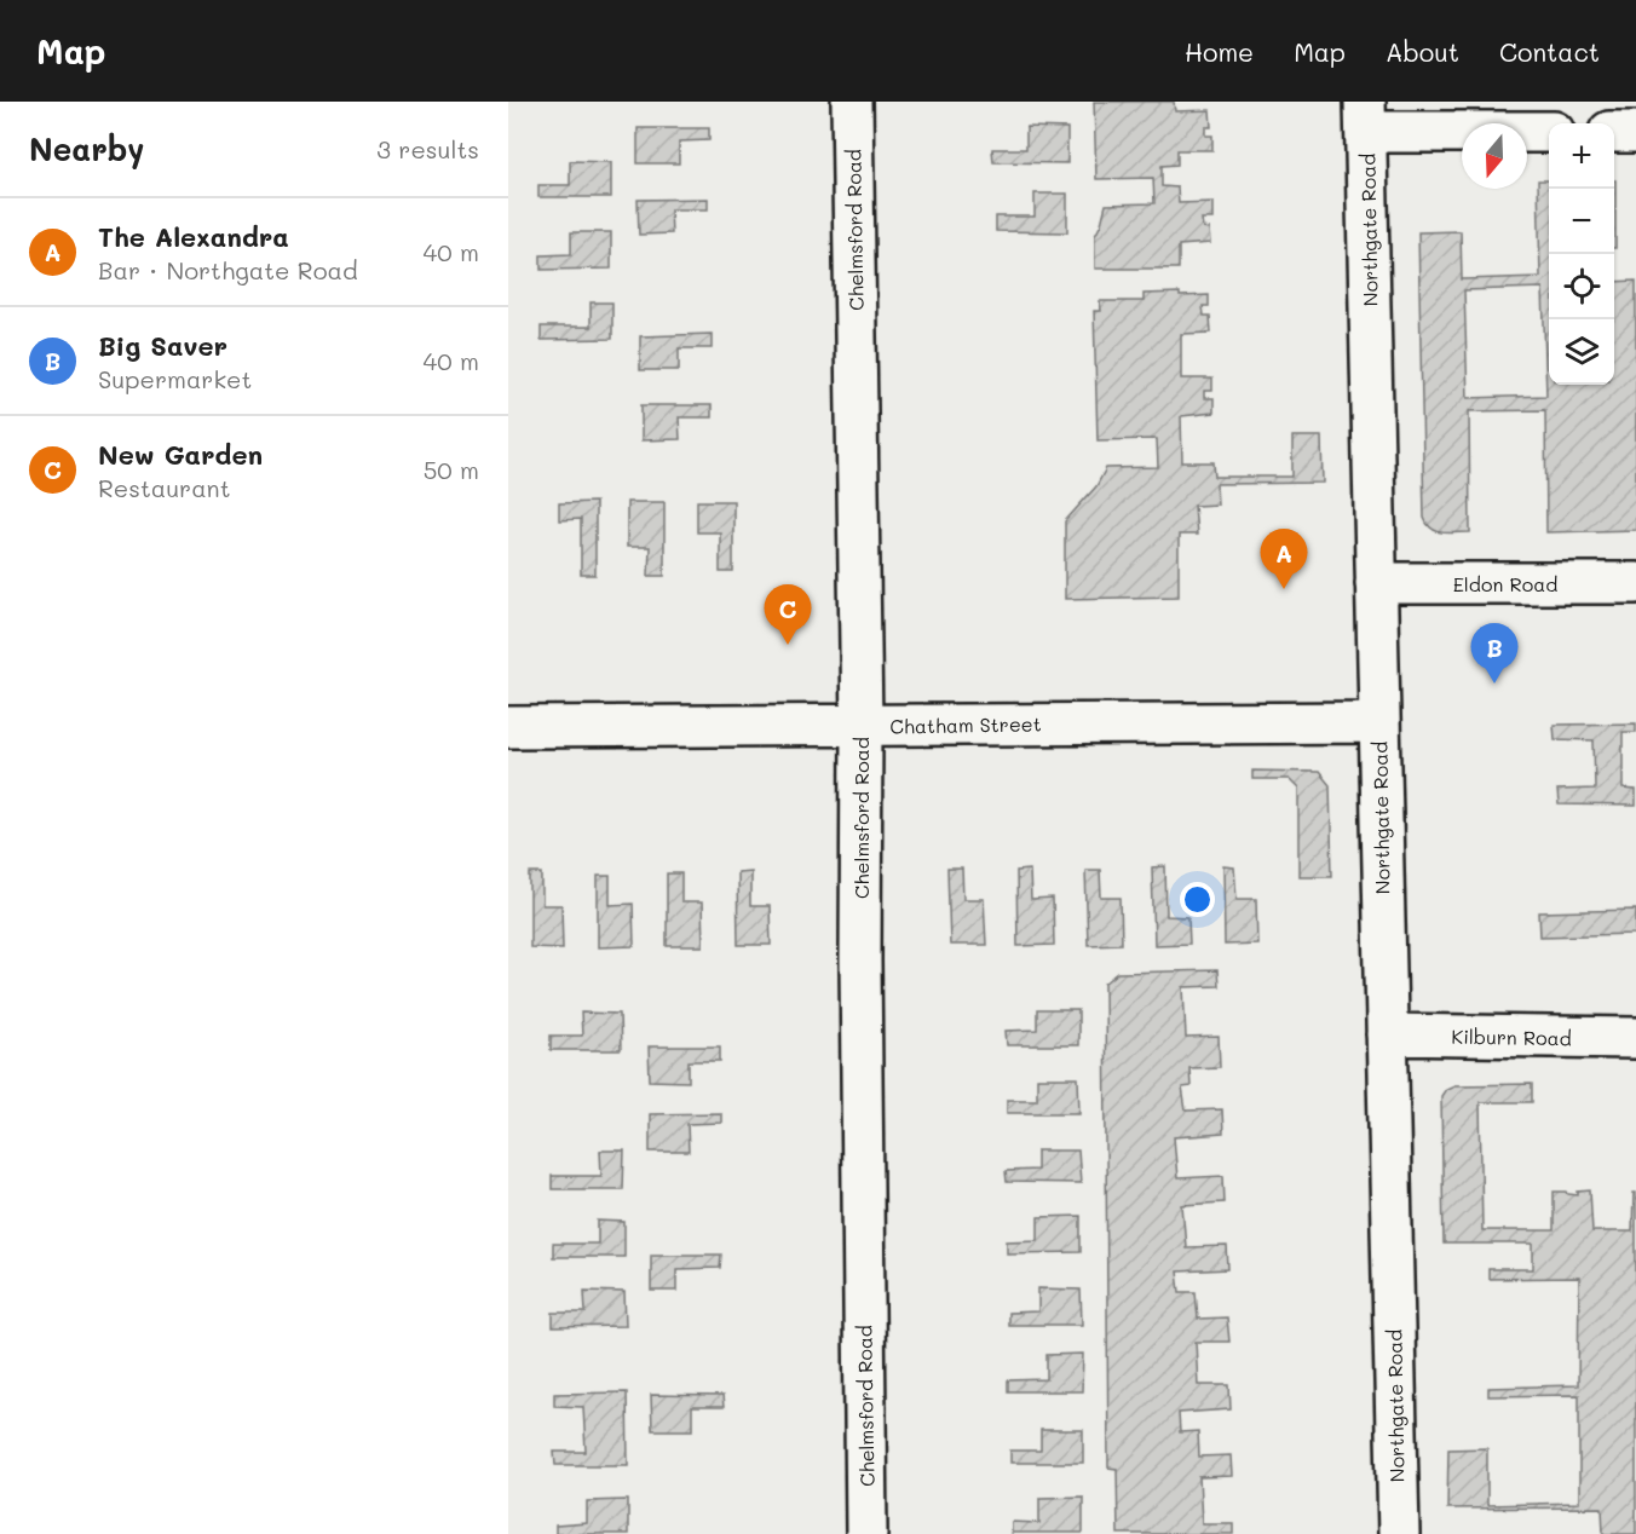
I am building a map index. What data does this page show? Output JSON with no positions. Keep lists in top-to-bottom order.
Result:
{
  "streets": {
    "street": [
      "Chelmsford Road",
      "Northgate Road",
      "Eldon Road",
      "Chatham Street",
      "Kilburn Road"
    ]
  },
  "crossings": [
    ["Chelmsford Road", "Chatham Street"],
    ["Northgate Road", "Eldon Road"],
    ["Northgate Road", "Chatham Street"],
    ["Northgate Road", "Kilburn Road"]
  ],
  "north": "bottom",
  "page": {
    "header": "Map",
    "nav": [
      "Home",
      "Map",
      "About",
      "Contact"
    ],
    "heading": ["Nearby", "3 results"],
    "map_buttons": ["+", "−"],
    "list": [
      {
        "mark": "A",
        "name": "The Alexandra",
        "note": "Bar · Northgate Road",
        "value": "40 m"
      },
      {
        "mark": "B",
        "name": "Big Saver",
        "note": "Supermarket",
        "value": "40 m"
      },
      {
        "mark": "C",
        "name": "New Garden",
        "note": "Restaurant",
        "value": "50 m"
      }
    ],
    "pins": ["A", "C", "B"]
  }
}
